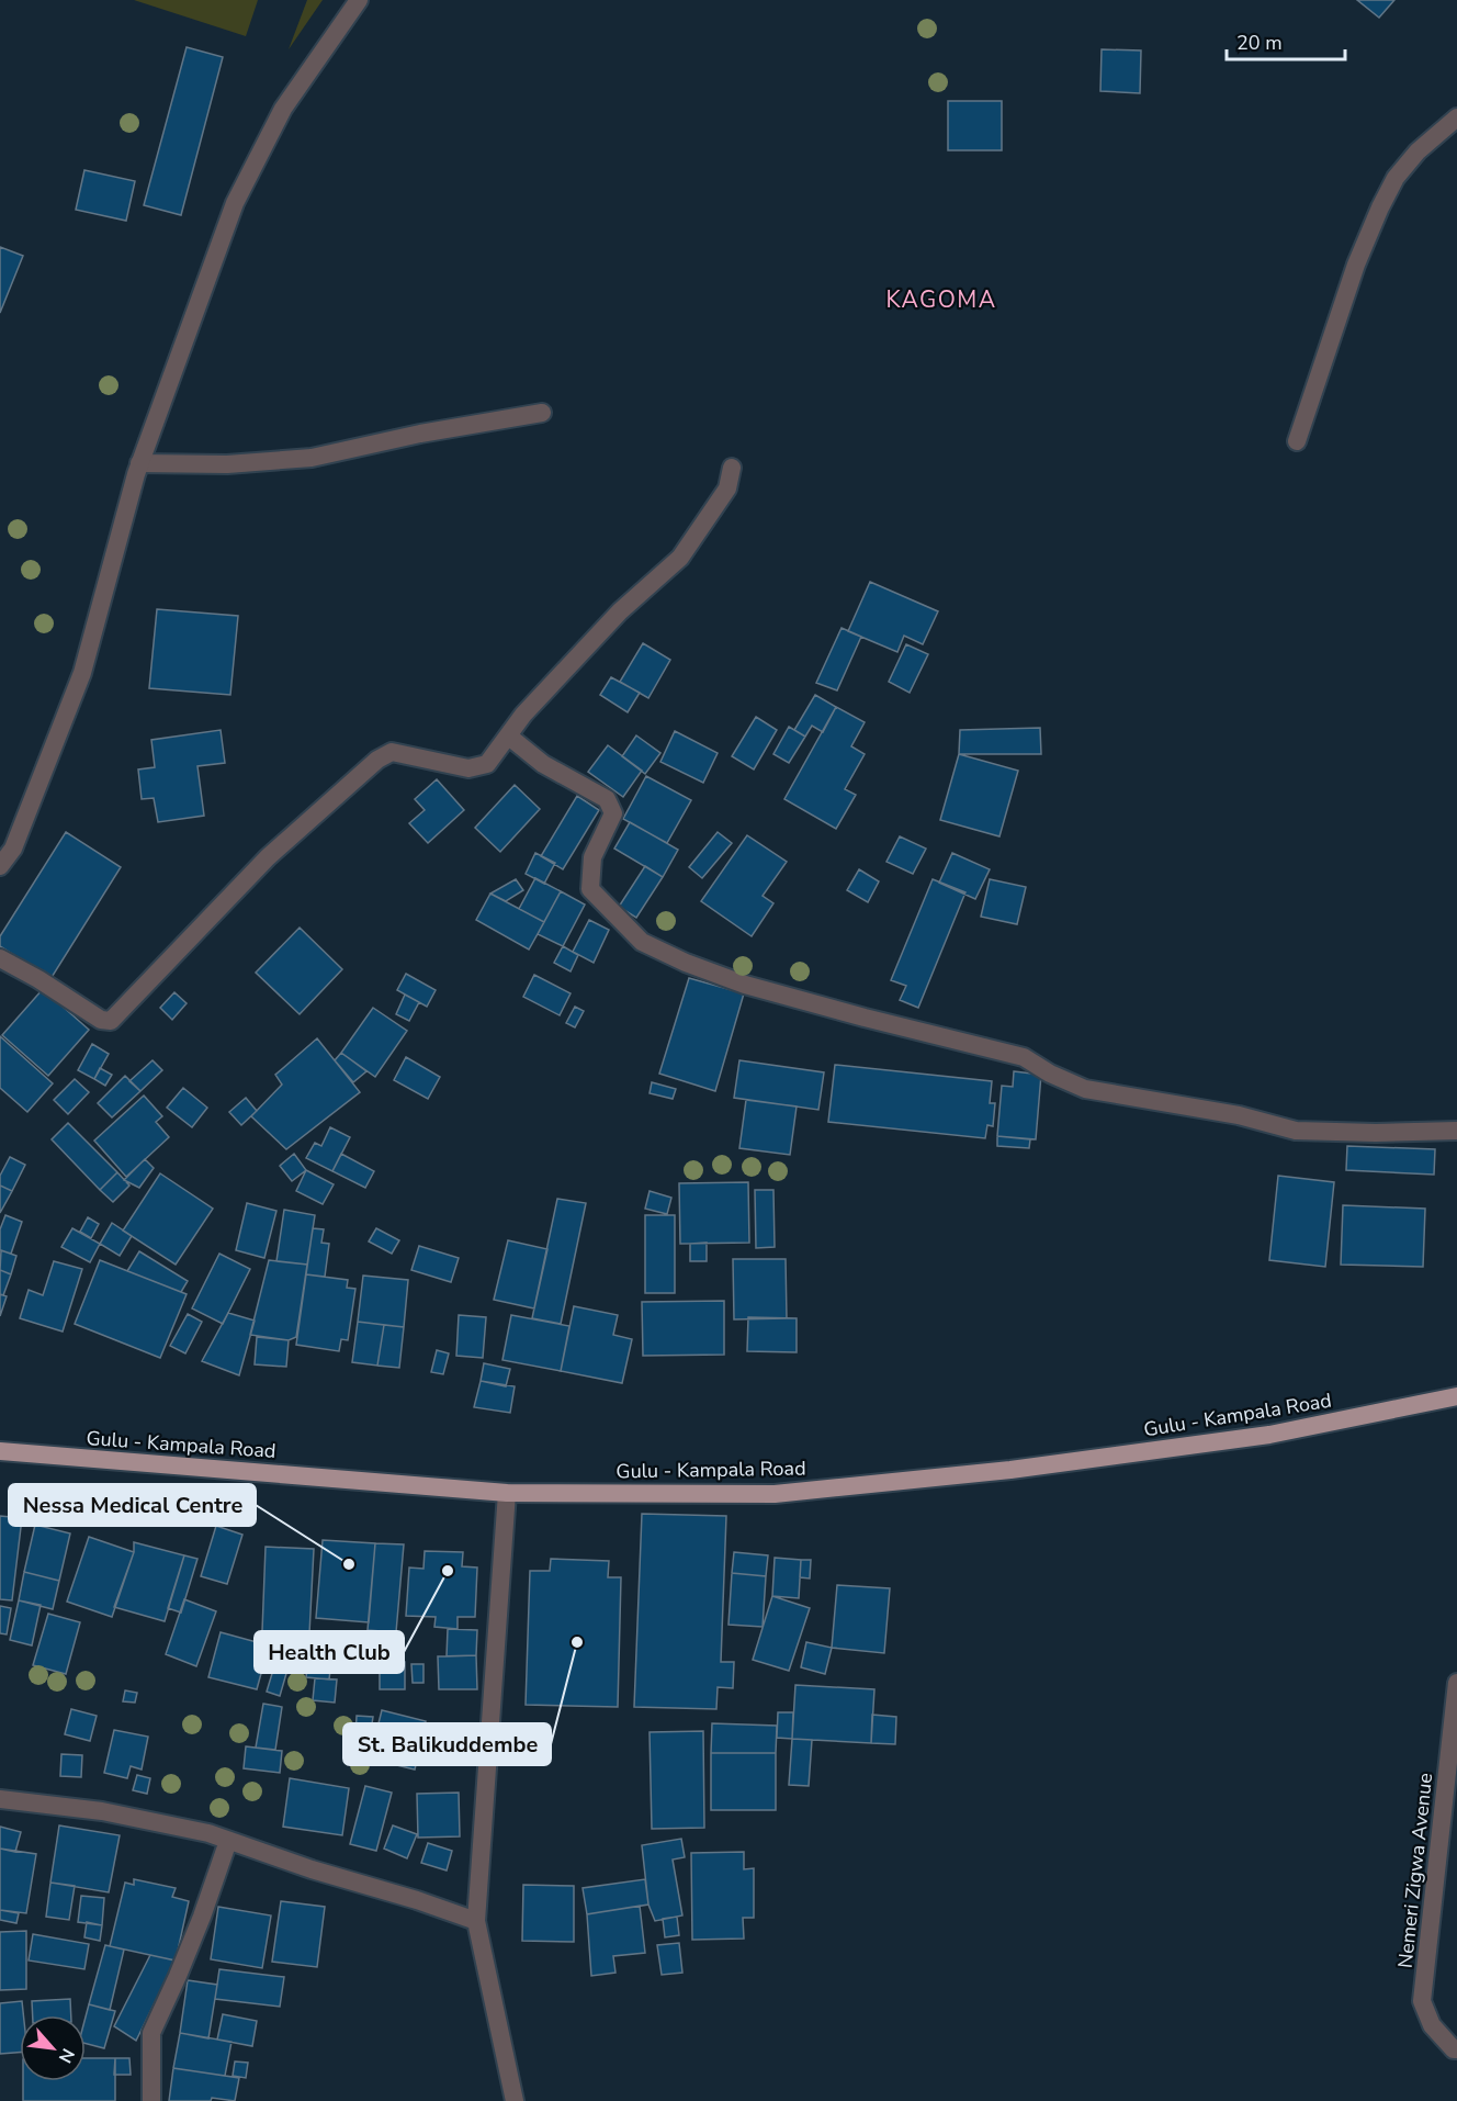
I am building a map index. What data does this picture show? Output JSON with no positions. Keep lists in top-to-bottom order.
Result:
{
  "streets": {
    "main road": ["Gulu - Kampala Road"],
    "street": ["Nemeri Zigwa Avenue"]
  },
  "districts": ["KAGOMA"],
  "places": ["Nessa Medical Centre", "Health Club", "St. Balikuddembe"],
  "scale_bar": "20 m",
  "north": "bottom right"
}
